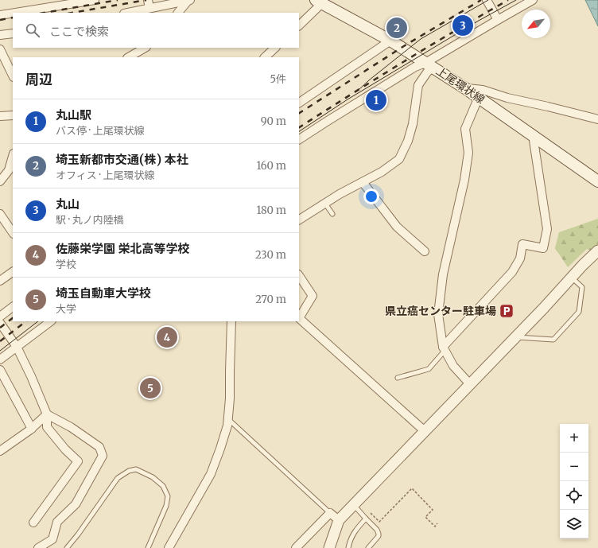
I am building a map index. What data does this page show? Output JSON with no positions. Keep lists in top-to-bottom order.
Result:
{
  "streets": {
    "main road": ["上尾環状線"]
  },
  "places": {
    "parking": ["県立癌センター駐車場"]
  },
  "north": "bottom left",
  "page": {
    "search": "ここで検索",
    "pins": [
      "3",
      "2",
      "1",
      "4",
      "5"
    ],
    "heading": ["周辺", "5件"],
    "list": [
      {
        "mark": "1",
        "name": "丸山駅",
        "note": "バス停 · 上尾環状線",
        "value": "90 m"
      },
      {
        "mark": "2",
        "name": "埼玉新都市交通(株) 本社",
        "note": "オフィス · 上尾環状線",
        "value": "160 m"
      },
      {
        "mark": "3",
        "name": "丸山",
        "note": "駅 · 丸ノ内陸橋",
        "value": "180 m"
      },
      {
        "mark": "4",
        "name": "佐藤栄学園 栄北高等学校",
        "note": "学校",
        "value": "230 m"
      },
      {
        "mark": "5",
        "name": "埼玉自動車大学校",
        "note": "大学",
        "value": "270 m"
      }
    ],
    "map_buttons": ["+", "−"]
  }
}
